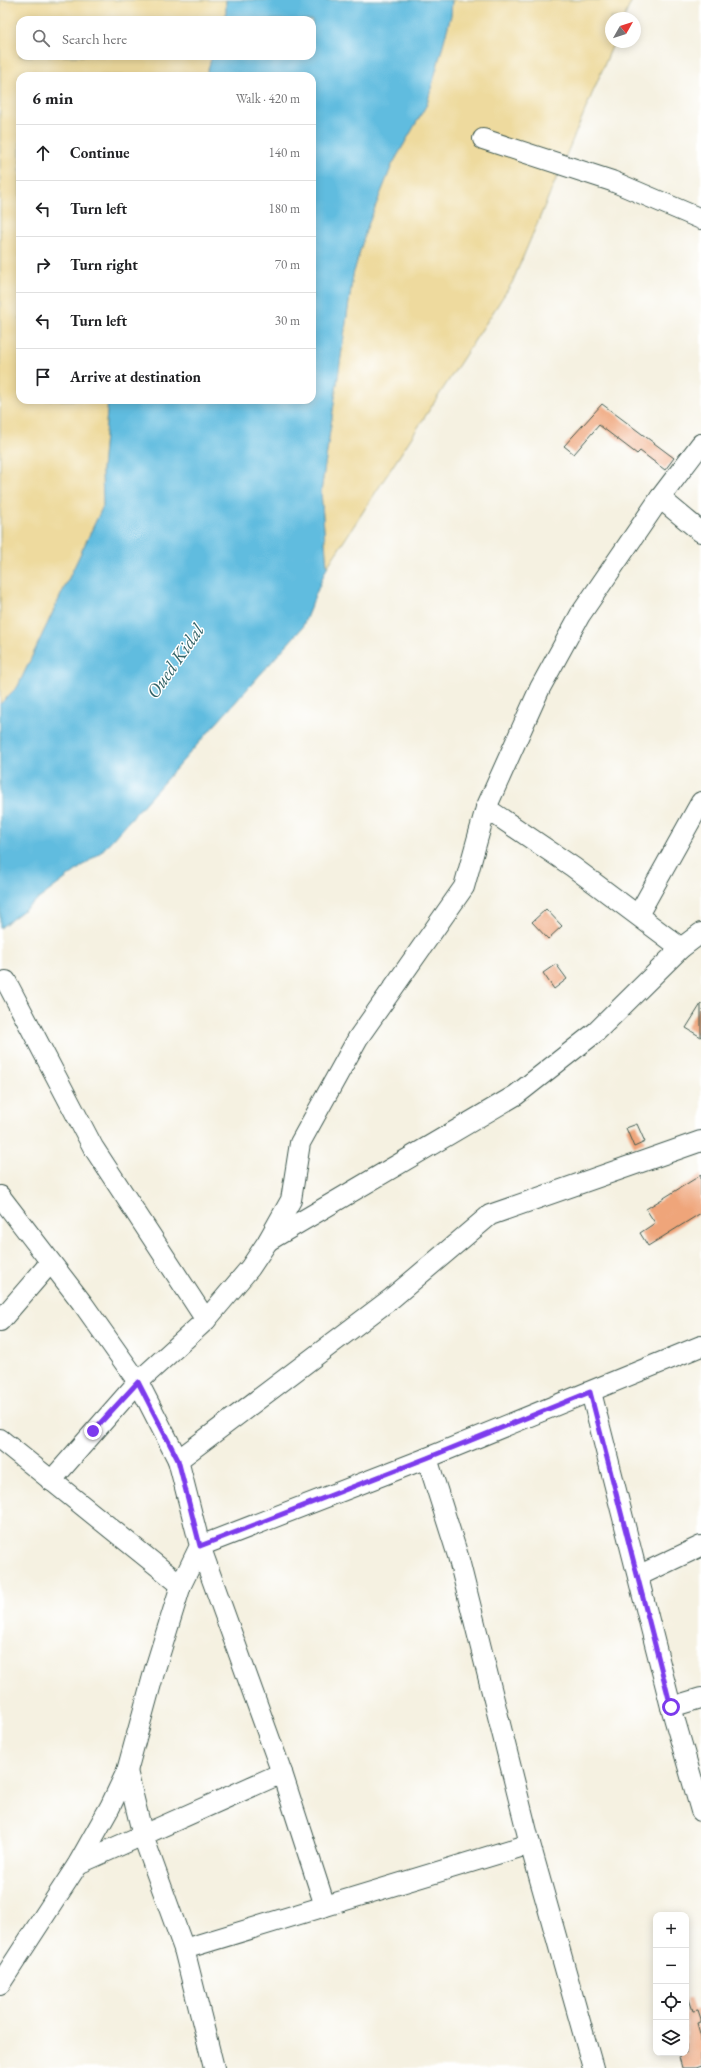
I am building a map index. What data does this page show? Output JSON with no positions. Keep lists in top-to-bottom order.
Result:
{
  "water": ["Oued Kidal"],
  "north": "top right",
  "page": {
    "search": "Search here",
    "heading": ["6 min", "Walk · 420 m"],
    "list": [
      ["Continue", "140 m"],
      ["Turn left", "180 m"],
      ["Turn right", "70 m"],
      ["Turn left", "30 m"],
      "Arrive at destination"
    ],
    "map_buttons": ["+", "−"]
  }
}
